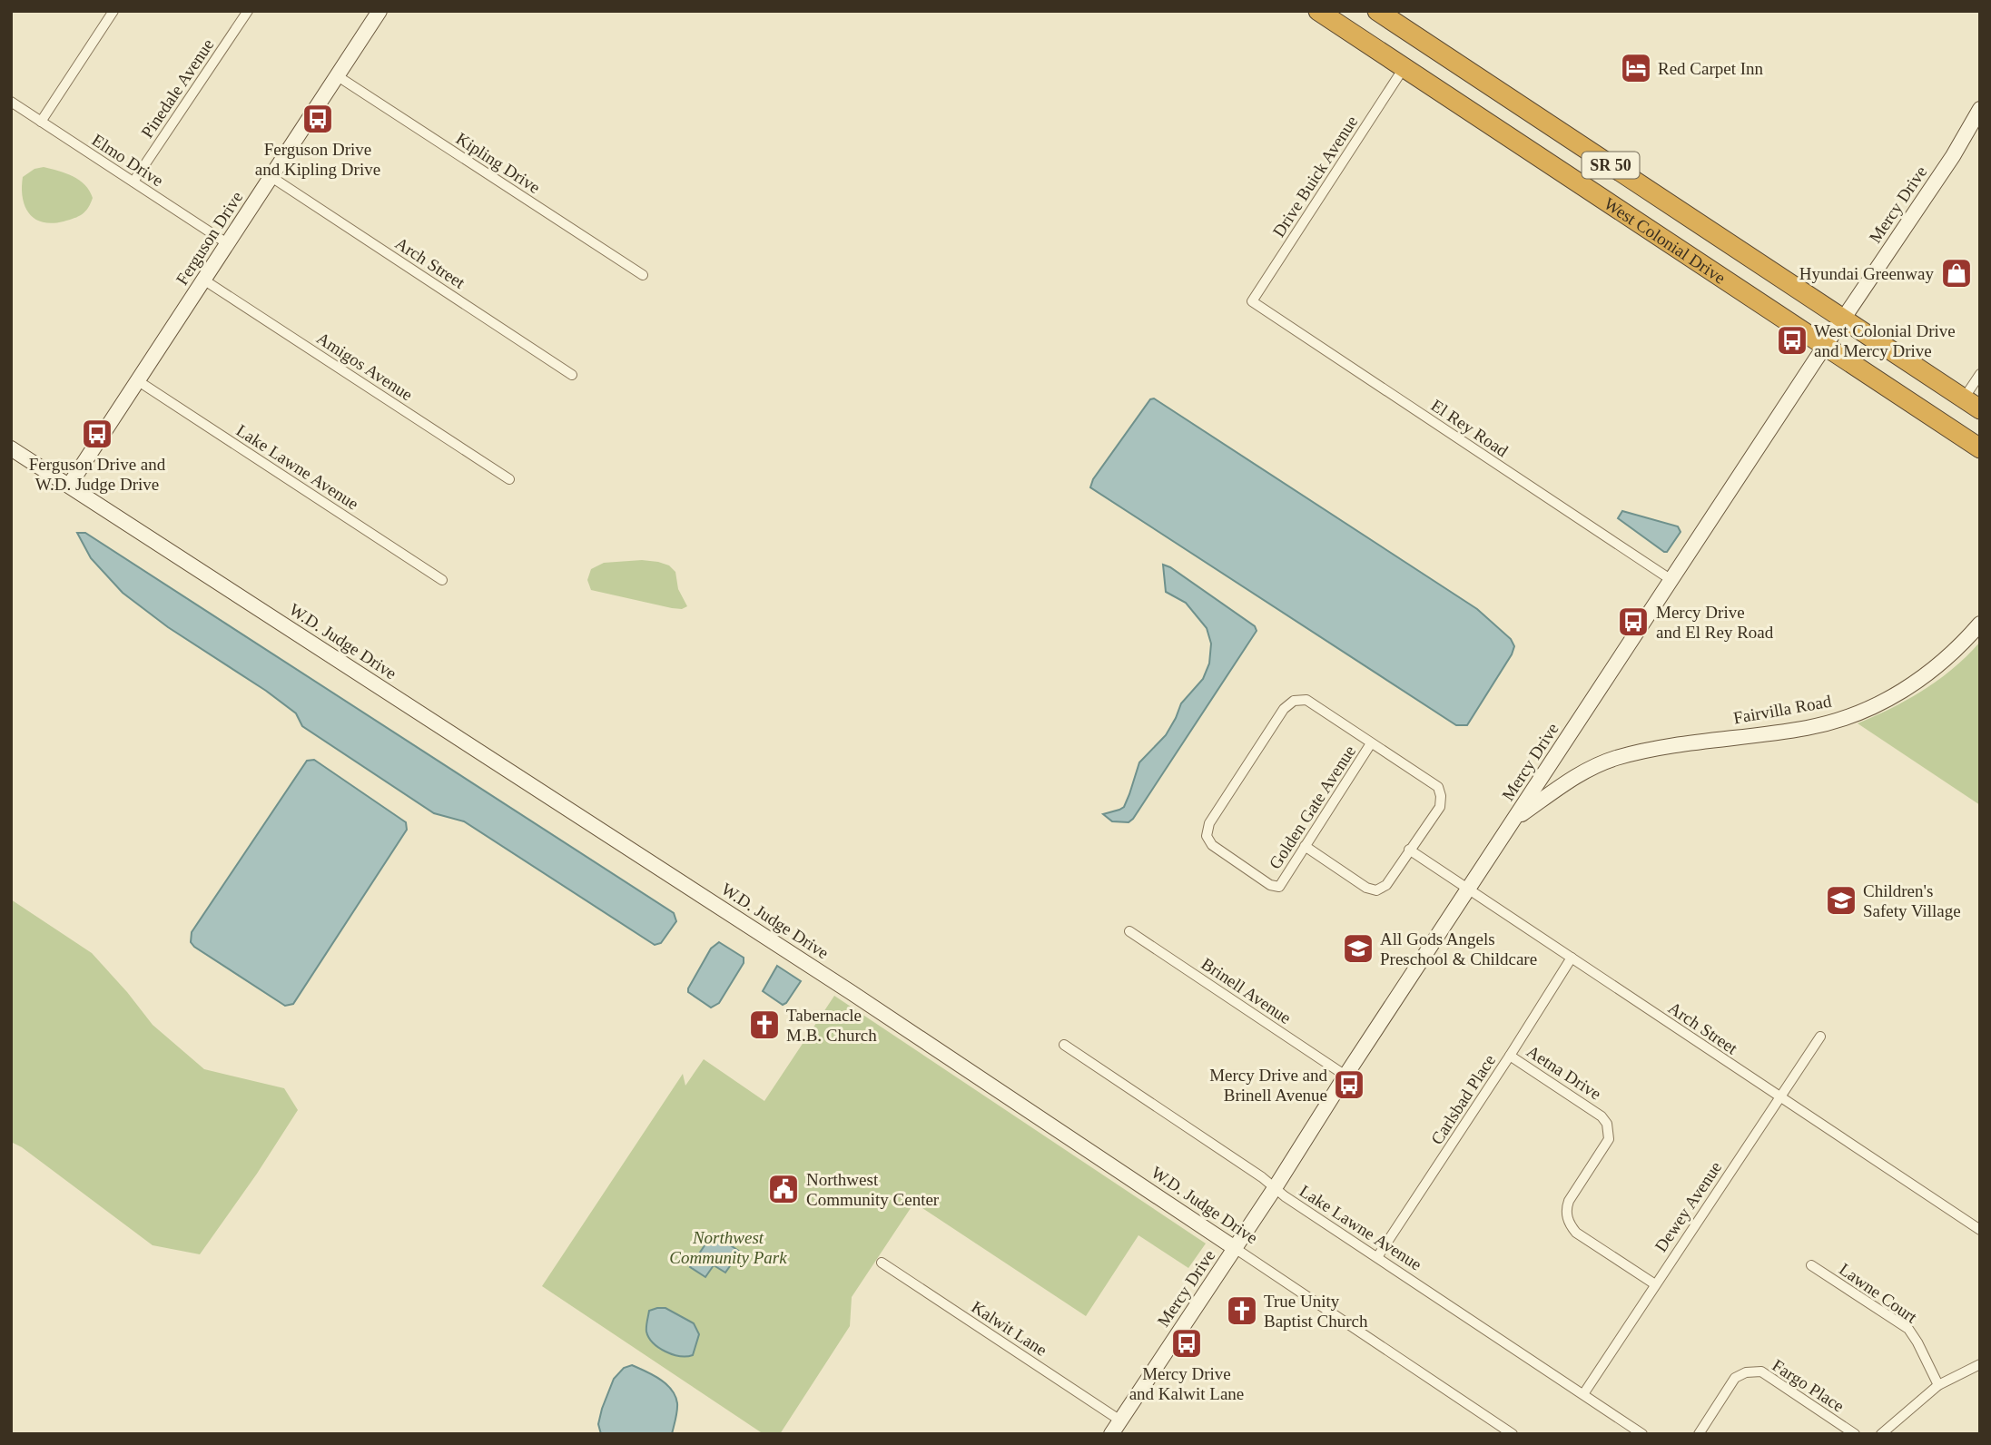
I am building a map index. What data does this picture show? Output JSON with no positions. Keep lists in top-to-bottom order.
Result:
{
  "streets": {
    "highway": ["SR 50", "West Colonial Drive"],
    "street": [
      "Pinedale Avenue",
      "Elmo Drive",
      "Kipling Drive",
      "Drive Buick Avenue",
      "Mercy Drive",
      "Ferguson Drive",
      "Arch Street",
      "Amigos Avenue",
      "El Rey Road",
      "Lake Lawne Avenue",
      "W.D. Judge Drive",
      "Fairvilla Road",
      "Golden Gate Avenue",
      "Brinell Avenue",
      "Aetna Drive",
      "Carlsbad Place",
      "Dewey Avenue",
      "Lawne Court",
      "Kalwit Lane",
      "Fargo Place"
    ]
  },
  "crossings": [
    ["Pinedale Avenue", "Elmo Drive"],
    ["Elmo Drive", "Ferguson Drive"],
    ["Kipling Drive", "Ferguson Drive"],
    ["Drive Buick Avenue", "West Colonial Drive"],
    ["Drive Buick Avenue", "El Rey Road"],
    ["Mercy Drive", "West Colonial Drive"],
    ["Mercy Drive", "Arch Street"],
    ["Mercy Drive", "El Rey Road"],
    ["Mercy Drive", "Lake Lawne Avenue"],
    ["Mercy Drive", "W.D. Judge Drive"],
    ["Mercy Drive", "Fairvilla Road"],
    ["Mercy Drive", "Brinell Avenue"],
    ["Mercy Drive", "Kalwit Lane"],
    ["Ferguson Drive", "Arch Street"],
    ["Ferguson Drive", "Amigos Avenue"],
    ["Ferguson Drive", "Lake Lawne Avenue"],
    ["Ferguson Drive", "W.D. Judge Drive"],
    ["Arch Street", "Carlsbad Place"],
    ["Arch Street", "Dewey Avenue"],
    ["Lake Lawne Avenue", "Carlsbad Place"],
    ["Lake Lawne Avenue", "Dewey Avenue"],
    ["Aetna Drive", "Carlsbad Place"],
    ["Aetna Drive", "Dewey Avenue"]
  ],
  "parks": ["Northwest Community Park"],
  "places": {
    "hotel": ["Red Carpet Inn"],
    "bus stop": [
      "Ferguson Drive and Kipling Drive",
      "West Colonial Drive and Mercy Drive",
      "Ferguson Drive and W.D. Judge Drive",
      "Mercy Drive and El Rey Road",
      "Mercy Drive and Brinell Avenue",
      "Mercy Drive and Kalwit Lane"
    ],
    "shop": ["Hyundai Greenway"],
    "school or university": ["Children's Safety Village", "All Gods Angels Preschool & Childcare"],
    "church": ["Tabernacle M.B. Church", "True Unity Baptist Church"],
    "public building": ["Northwest Community Center"]
  }
}
